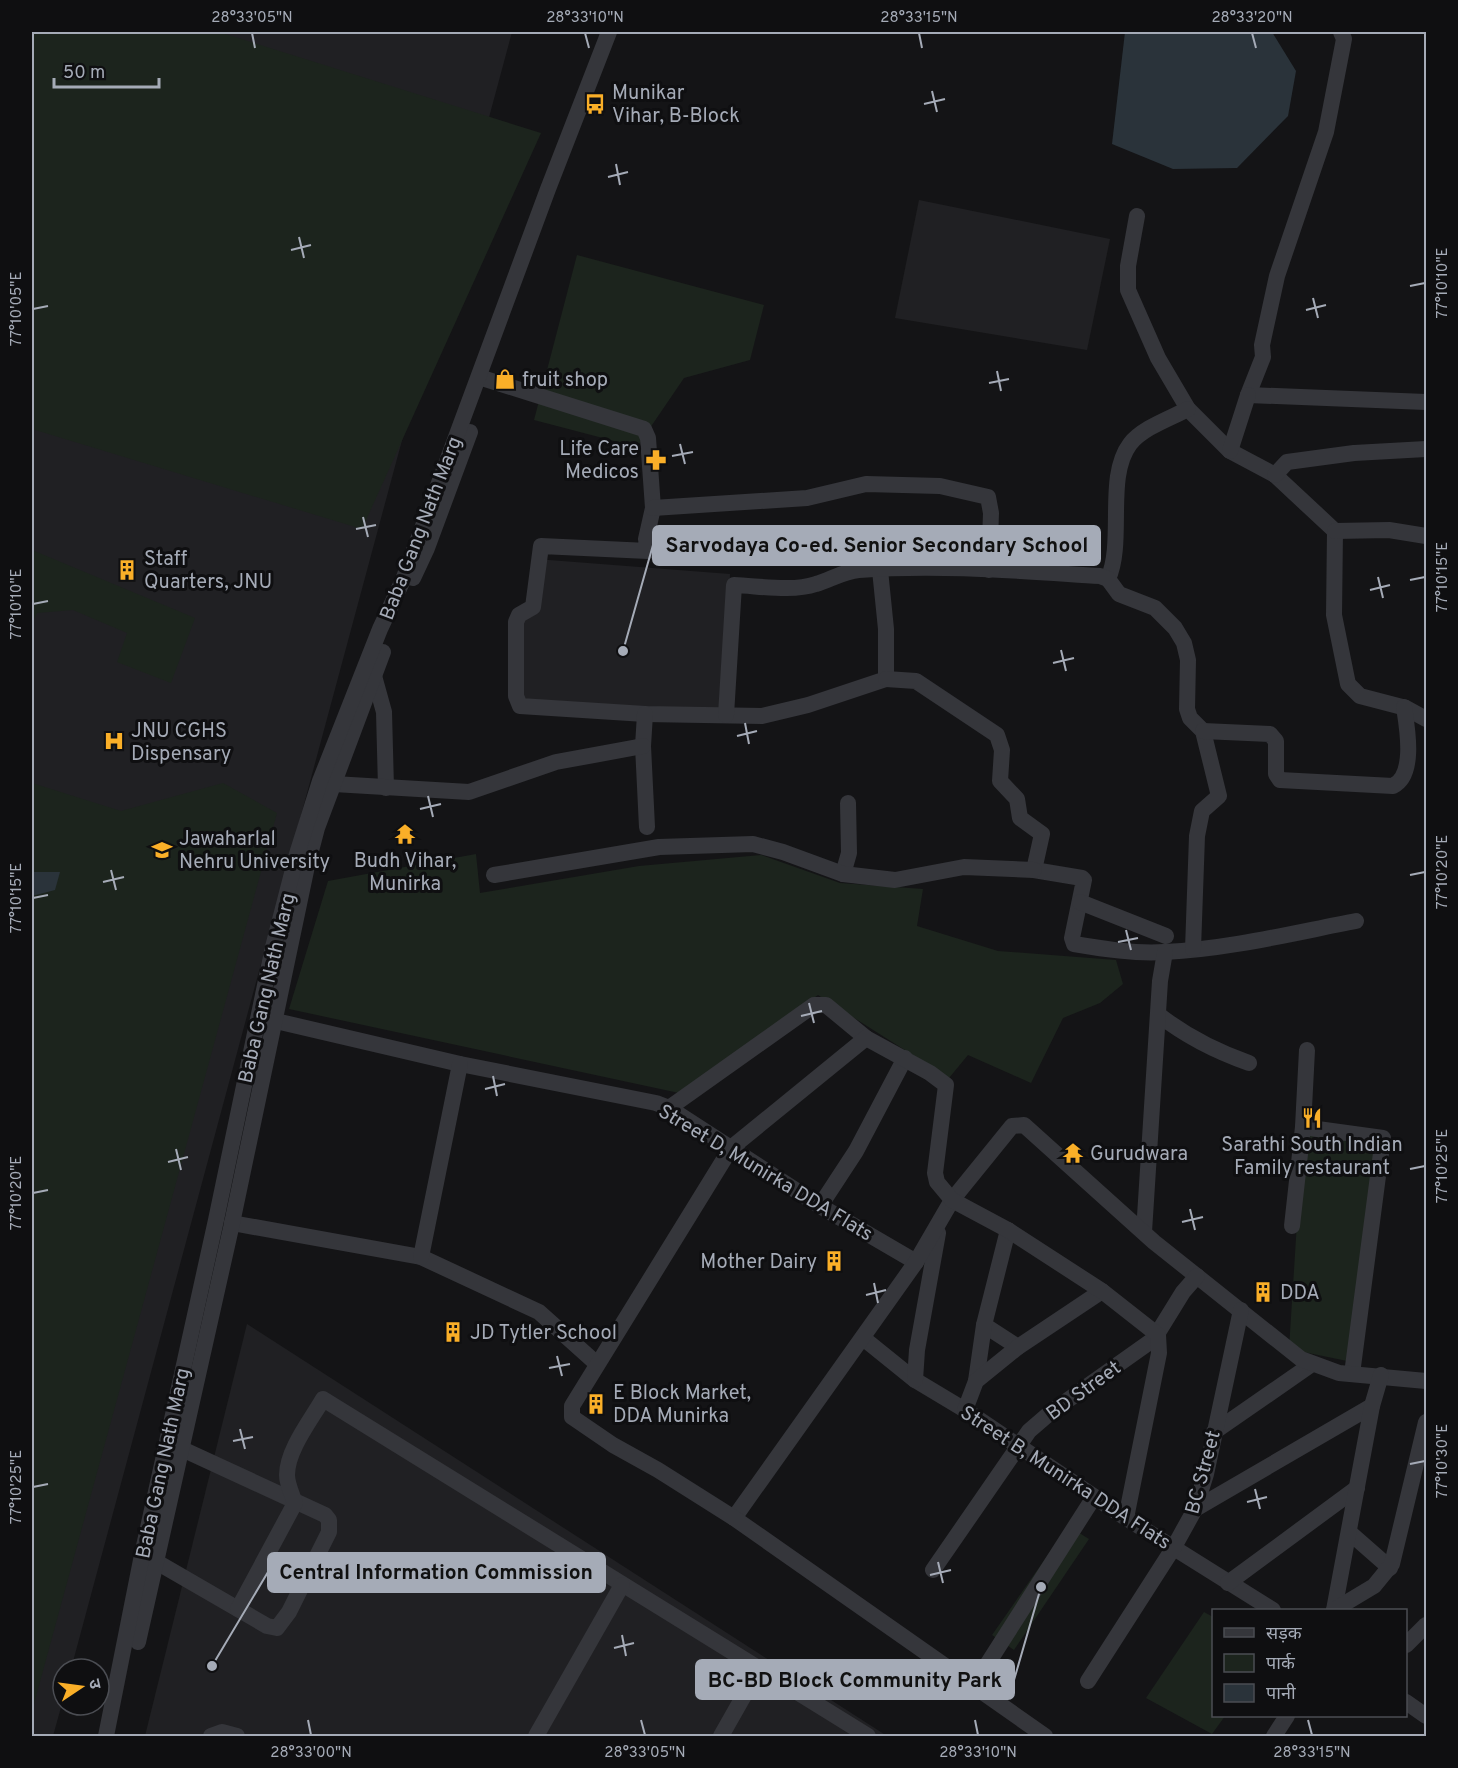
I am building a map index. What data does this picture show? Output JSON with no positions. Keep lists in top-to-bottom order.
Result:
{
  "streets": {
    "street": [
      "Baba Gang Nath Marg",
      "Street D, Munirka DDA Flats",
      "BD Street",
      "BC Street",
      "Street B, Munirka DDA Flats"
    ]
  },
  "crossings": [
    ["Baba Gang Nath Marg", "Street D, Munirka DDA Flats"],
    ["BD Street", "Street B, Munirka DDA Flats"],
    ["BC Street", "Street B, Munirka DDA Flats"]
  ],
  "places": {
    "bus stop": ["Munikar Vihar, B-Block"],
    "shop": ["fruit shop"],
    "pharmacy": ["Life Care Medicos"],
    "building": [
      "Staff Quarters, JNU",
      "Mother Dairy",
      "DDA",
      "JD Tytler School",
      "E Block Market, DDA Munirka"
    ],
    "other": ["Sarvodaya Co-ed. Senior Secondary School", "BC-BD Block Community Park", "Central Information Commission"],
    "hospital": ["JNU CGHS Dispensary"],
    "temple": ["Budh Vihar, Munirka", "Gurudwara"],
    "school or university": ["Jawaharlal Nehru University"],
    "restaurant": ["Sarathi South Indian Family restaurant"]
  },
  "legend": ["सड़क", "पार्क", "पानी"],
  "scale_bar": "50 m",
  "north": "right",
  "coordinates": [
    "28°33'05\"N",
    "28°33'10\"N",
    "28°33'15\"N",
    "28°33'20\"N",
    "77°10'10\"E",
    "77°10'05\"E",
    "77°10'15\"E",
    "77°10'20\"E",
    "77°10'25\"E",
    "77°10'30\"E",
    "28°33'00\"N"
  ]
}
